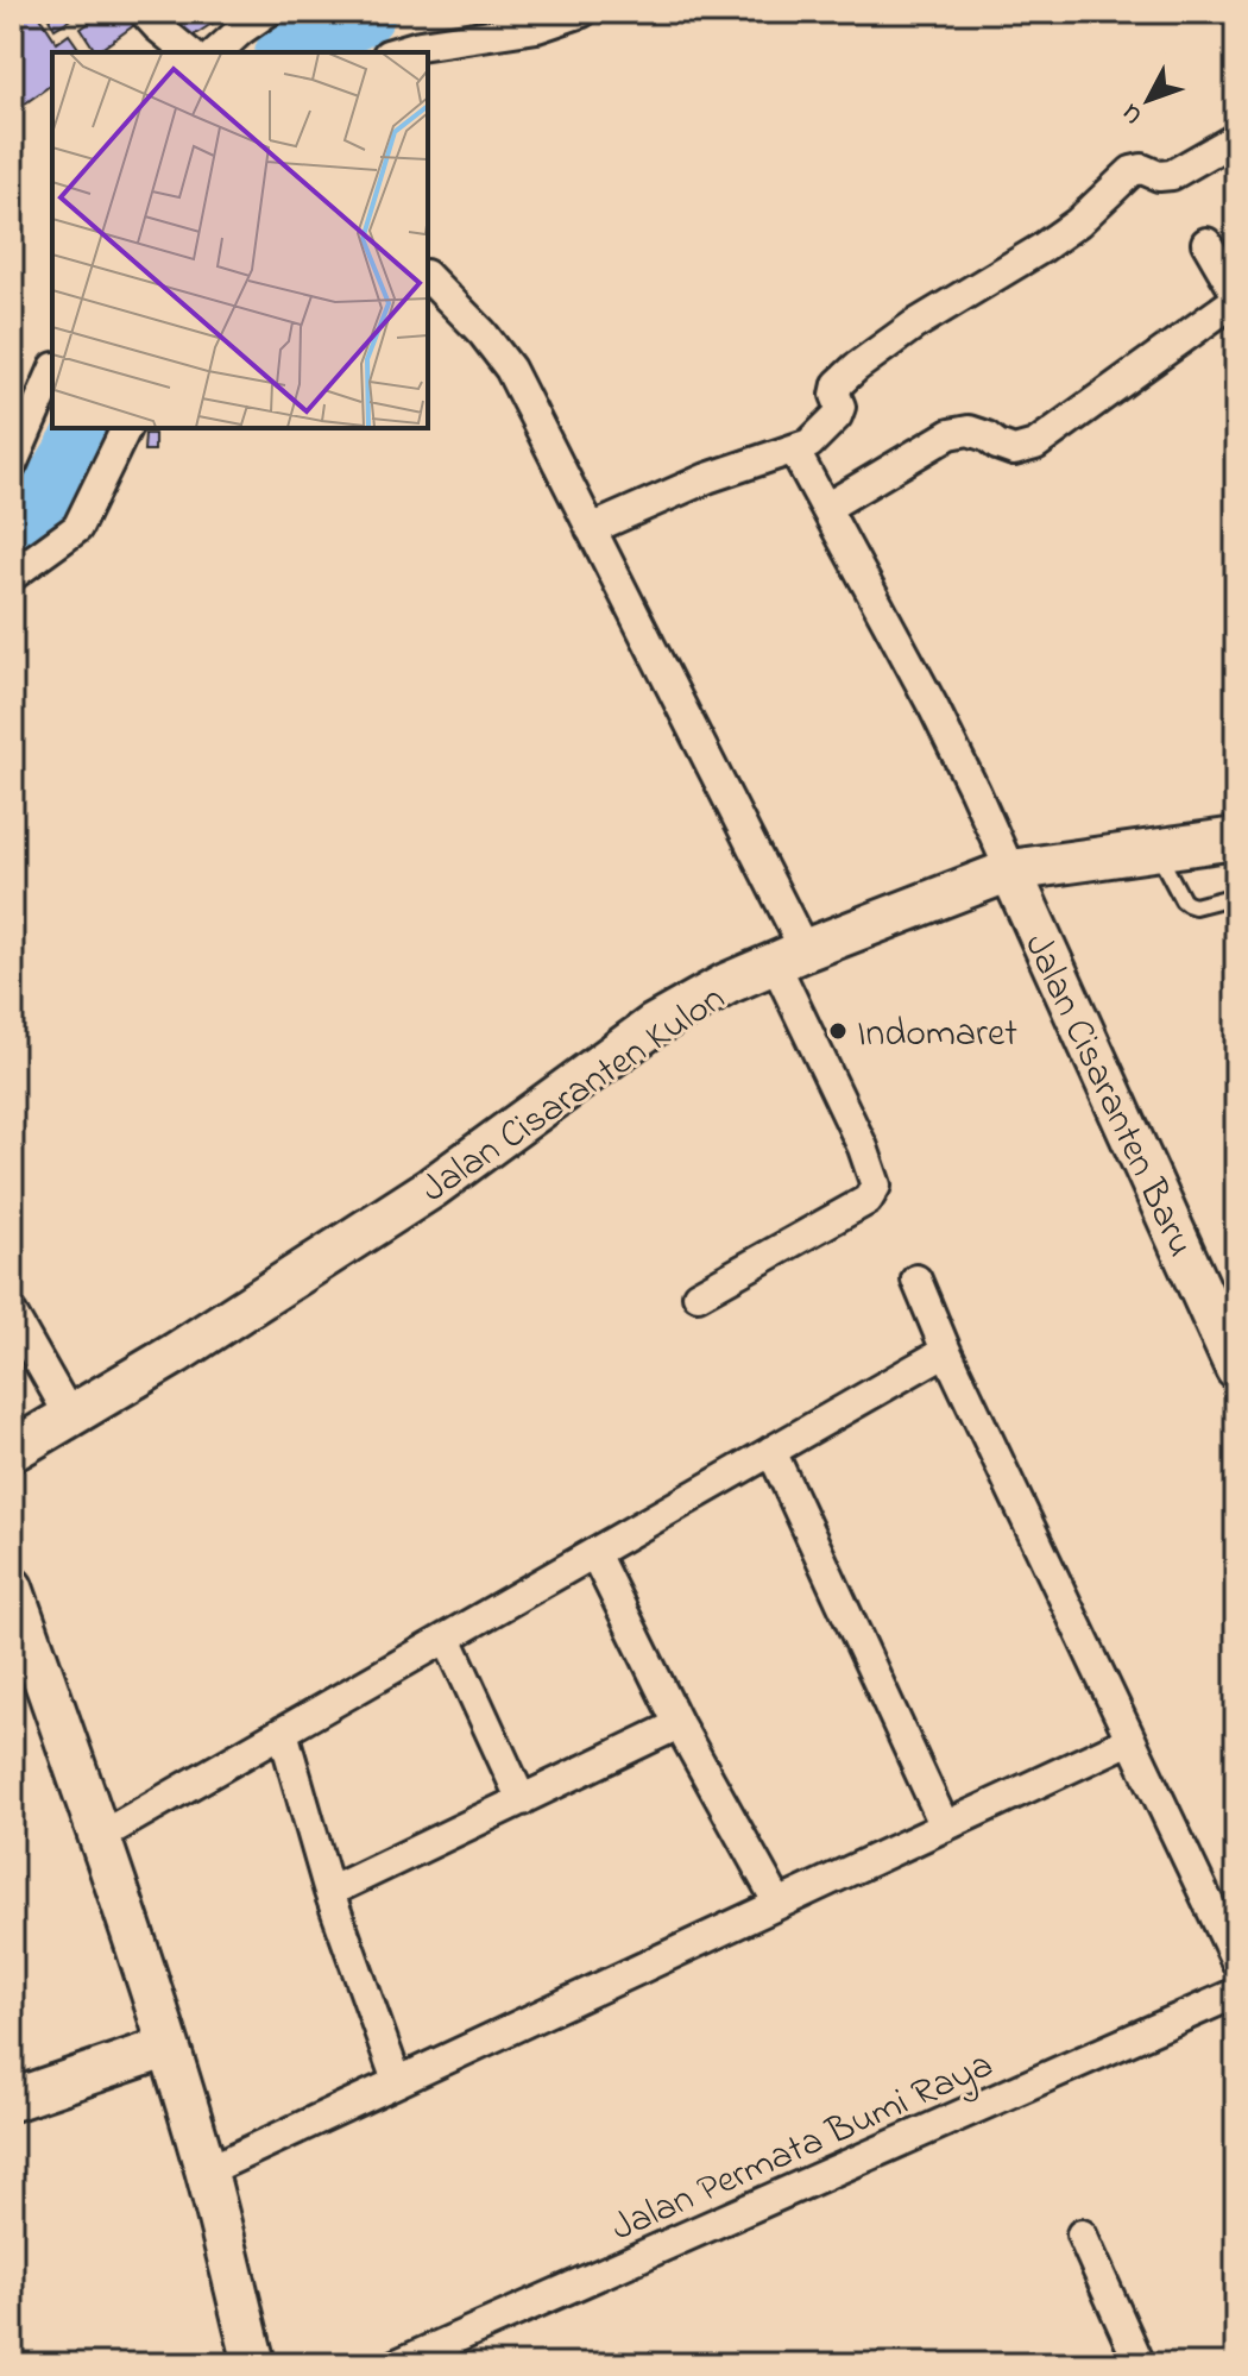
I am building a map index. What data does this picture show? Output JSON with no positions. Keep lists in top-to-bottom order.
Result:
{
  "streets": {
    "main road": ["Jalan Cisaranten Kulon", "Jalan Cisaranten Baru"],
    "street": ["Jalan Permata Bumi Raya"]
  },
  "crossings": [
    ["Jalan Cisaranten Kulon", "Jalan Cisaranten Baru"]
  ],
  "places": ["Indomaret"],
  "north": "bottom left"
}
